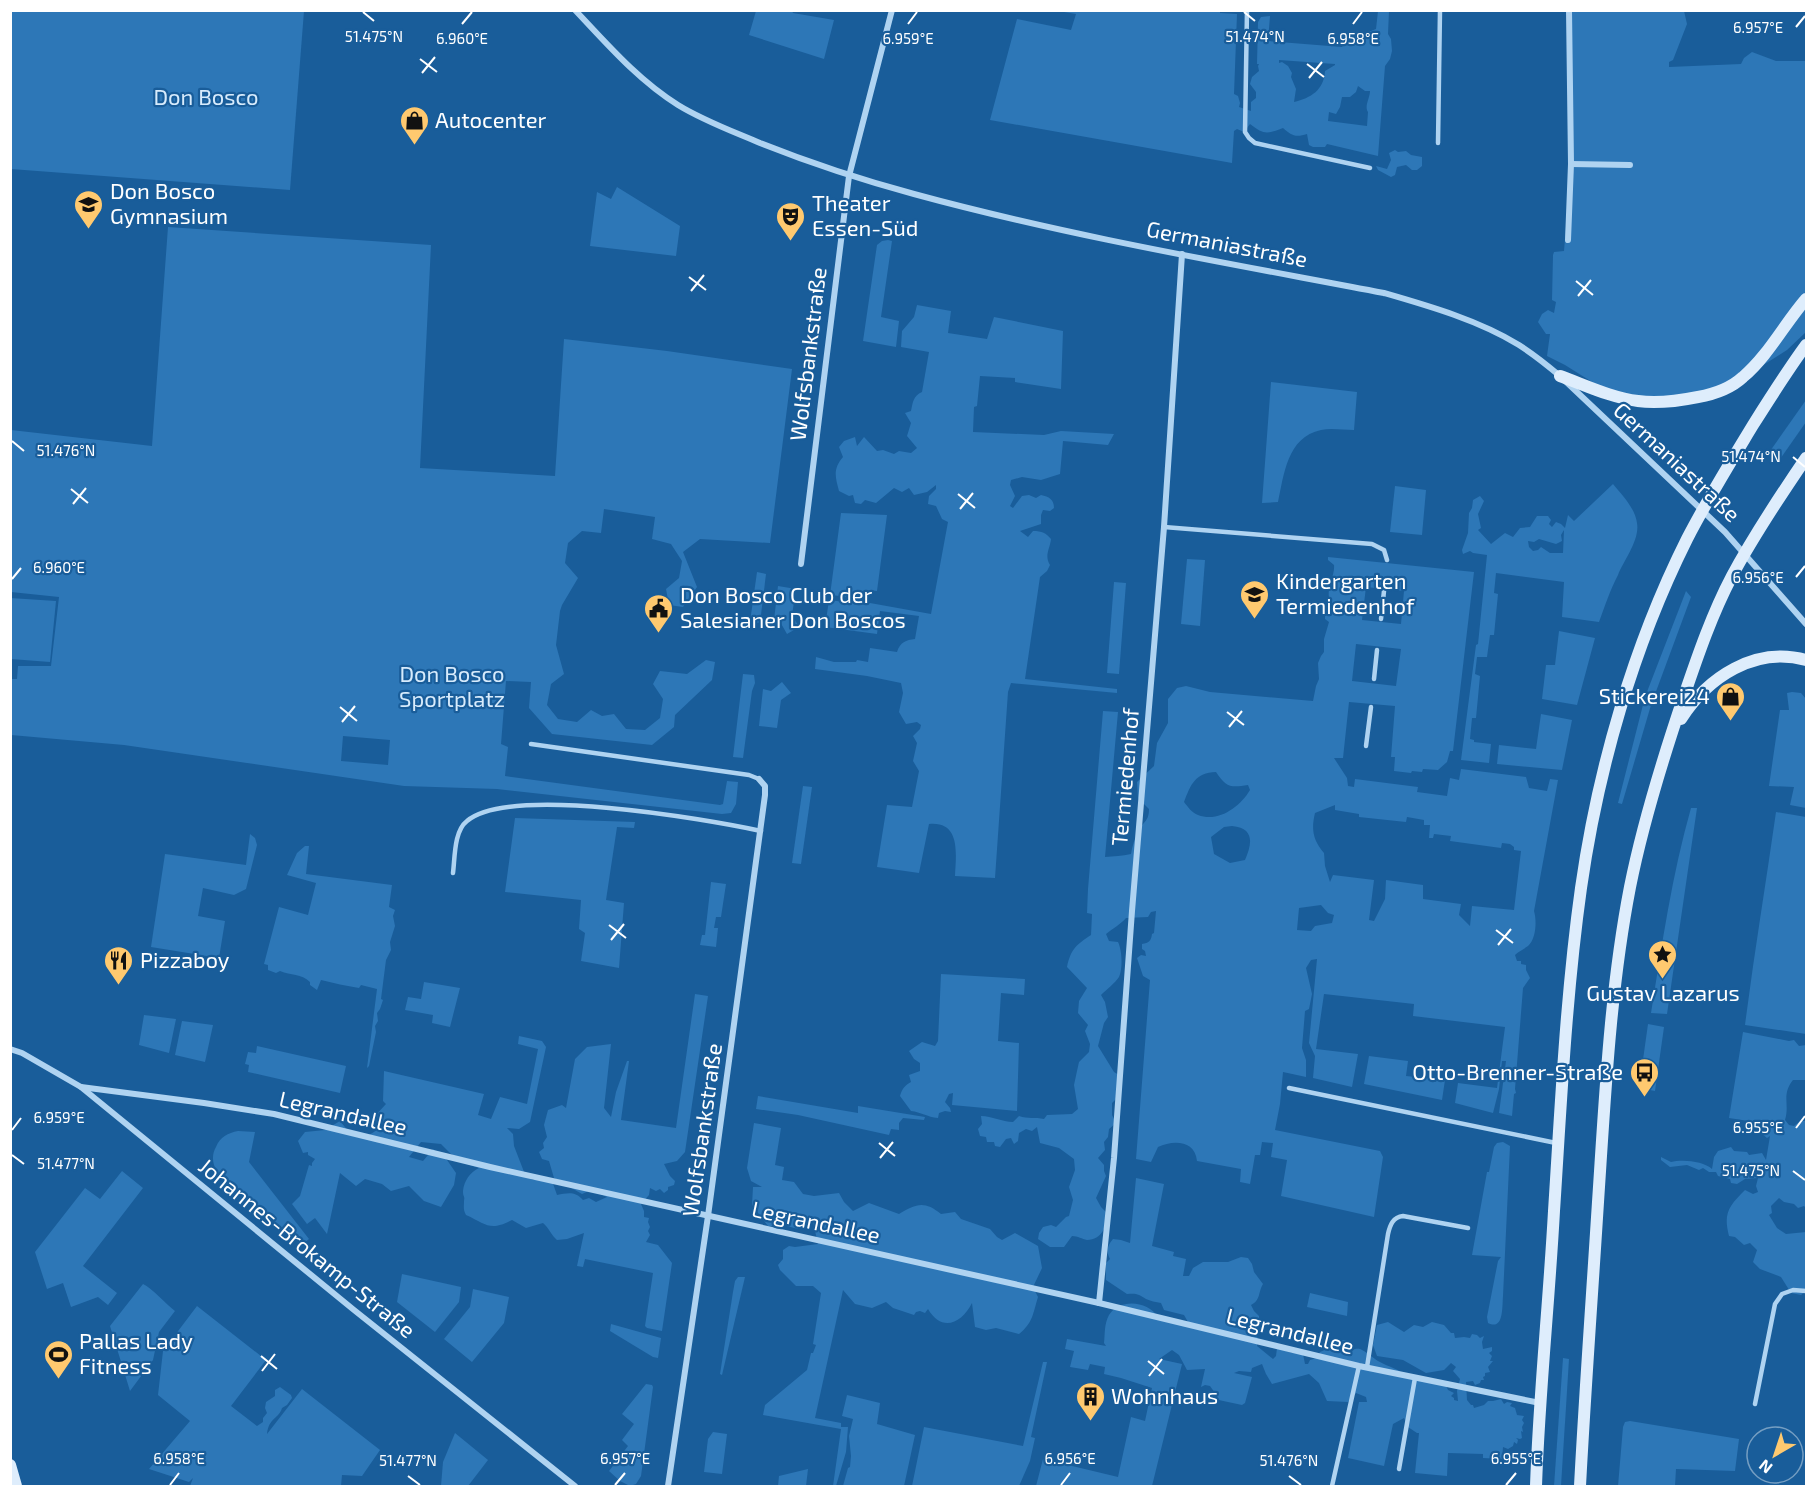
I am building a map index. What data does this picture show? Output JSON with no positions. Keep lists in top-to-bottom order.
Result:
{
  "streets": {
    "street": [
      "Germaniastraße",
      "Wolfsbankstraße",
      "Termiedenhof",
      "Legrandallee",
      "Johannes-Brokamp-Straße"
    ]
  },
  "crossings": [
    ["Germaniastraße", "Wolfsbankstraße"],
    ["Germaniastraße", "Termiedenhof"],
    ["Wolfsbankstraße", "Legrandallee"],
    ["Termiedenhof", "Legrandallee"],
    ["Legrandallee", "Johannes-Brokamp-Straße"]
  ],
  "parks": ["Don Bosco", "Don Bosco Sportplatz"],
  "places": {
    "shop": ["Autocenter", "Stickerei24"],
    "school or university": ["Don Bosco Gymnasium", "Kindergarten Termiedenhof"],
    "theatre": ["Theater Essen-Süd"],
    "public building": ["Don Bosco Club der Salesianer Don Boscos"],
    "place": ["Gustav Lazarus"],
    "restaurant": ["Pizzaboy"],
    "bus stop": ["Otto-Brenner-Straße"],
    "sports": ["Pallas Lady Fitness"],
    "building": ["Wohnhaus"]
  },
  "north": "bottom left",
  "coordinates": [
    "6.957°E",
    "51.475°N",
    "51.474°N",
    "6.960°E",
    "6.959°E",
    "6.958°E",
    "51.476°N",
    "6.956°E",
    "6.955°E",
    "51.477°N"
  ]
}
